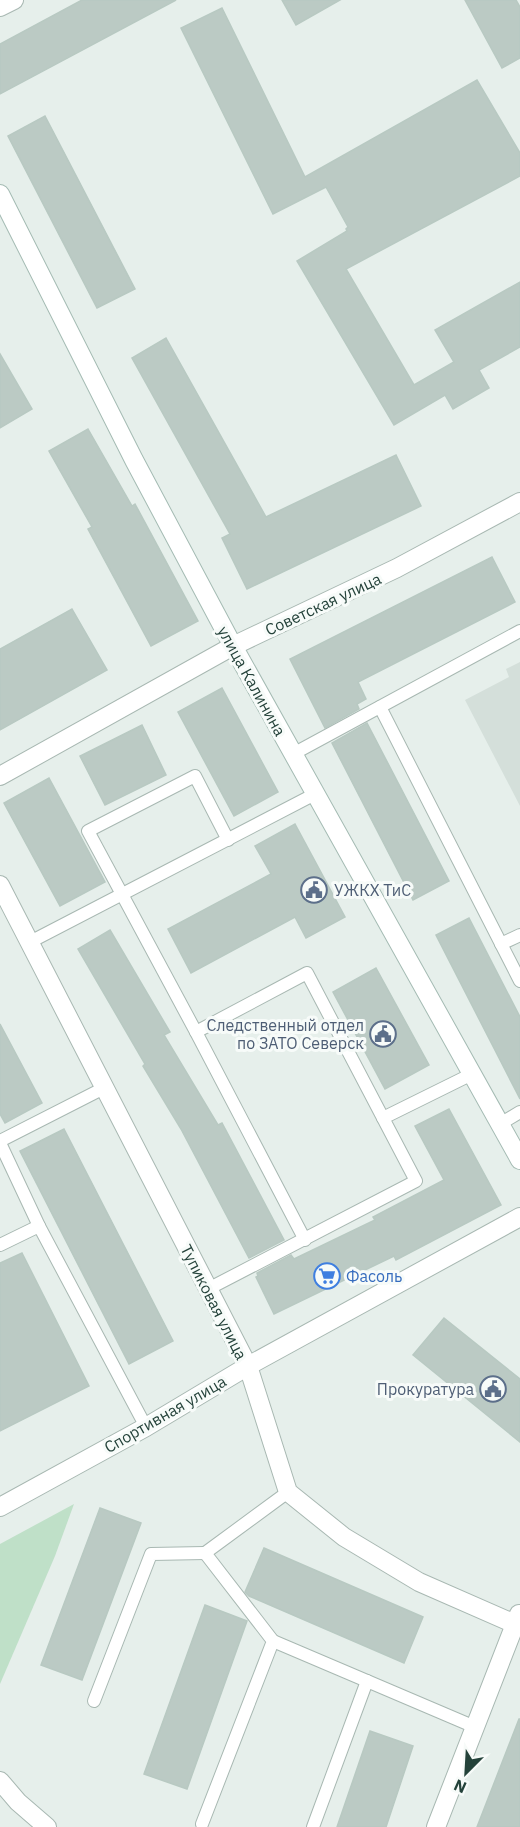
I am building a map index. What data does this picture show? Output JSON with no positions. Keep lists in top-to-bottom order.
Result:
{
  "streets": {
    "street": [
      "Советская улица",
      "улица Калинина",
      "Тупиковая улица",
      "Спортивная улица"
    ]
  },
  "crossings": [
    ["Советская улица", "улица Калинина"],
    ["Тупиковая улица", "Спортивная улица"]
  ],
  "places": {
    "public building": ["УЖКХ ТиС", "Следственный отдел по ЗАТО Северск", "Прокуратура"],
    "supermarket": ["Фасоль"]
  },
  "north": "bottom left"
}
